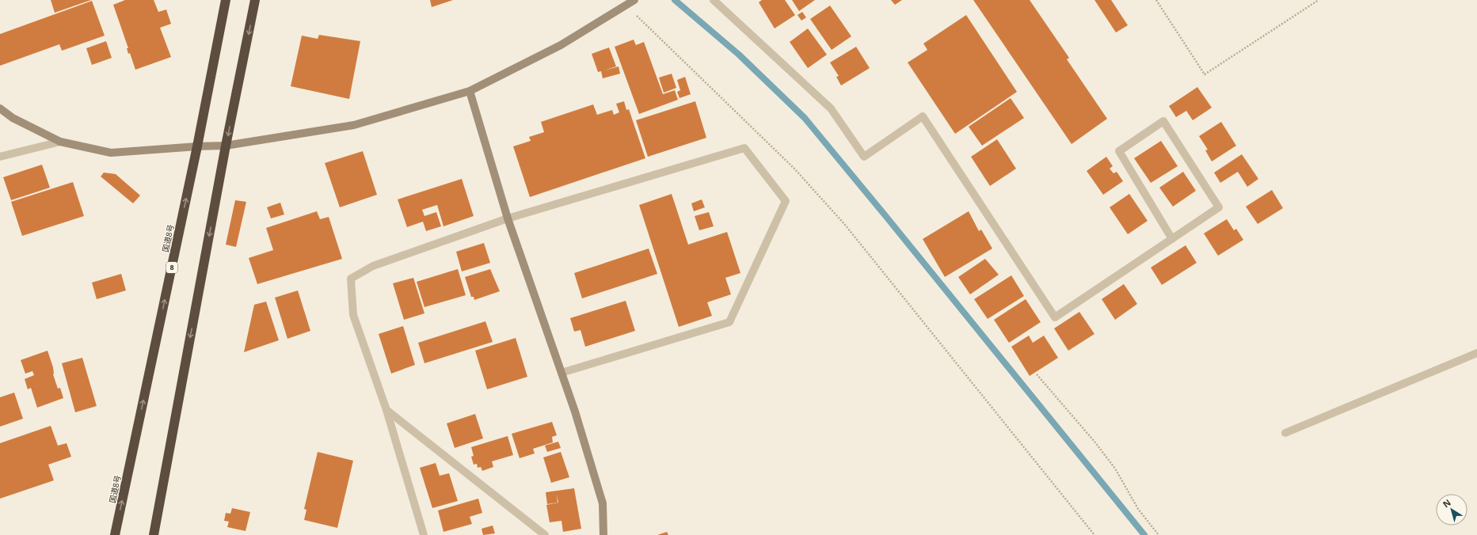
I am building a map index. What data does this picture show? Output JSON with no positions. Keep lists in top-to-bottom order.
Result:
{
  "streets": {
    "highway": ["国道8号", "8"]
  },
  "north": "top left"
}
